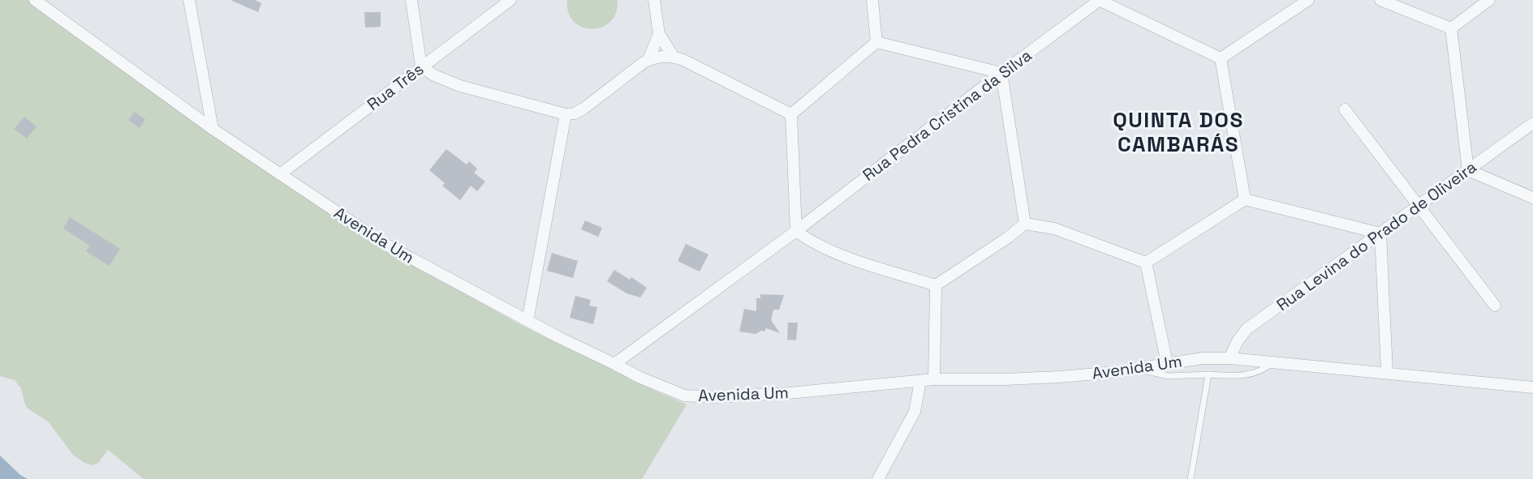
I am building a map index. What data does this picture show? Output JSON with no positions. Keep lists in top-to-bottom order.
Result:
{
  "streets": {
    "street": [
      "Rua Três",
      "Rua Pedra Cristina da Silva",
      "Avenida Um",
      "Rua Levina do Prado de Oliveira"
    ]
  },
  "crossings": [
    ["Rua Três", "Avenida Um"],
    ["Rua Pedra Cristina da Silva", "Avenida Um"],
    ["Avenida Um", "Rua Levina do Prado de Oliveira"]
  ],
  "districts": ["QUINTA DOS CAMBARÁS"]
}
